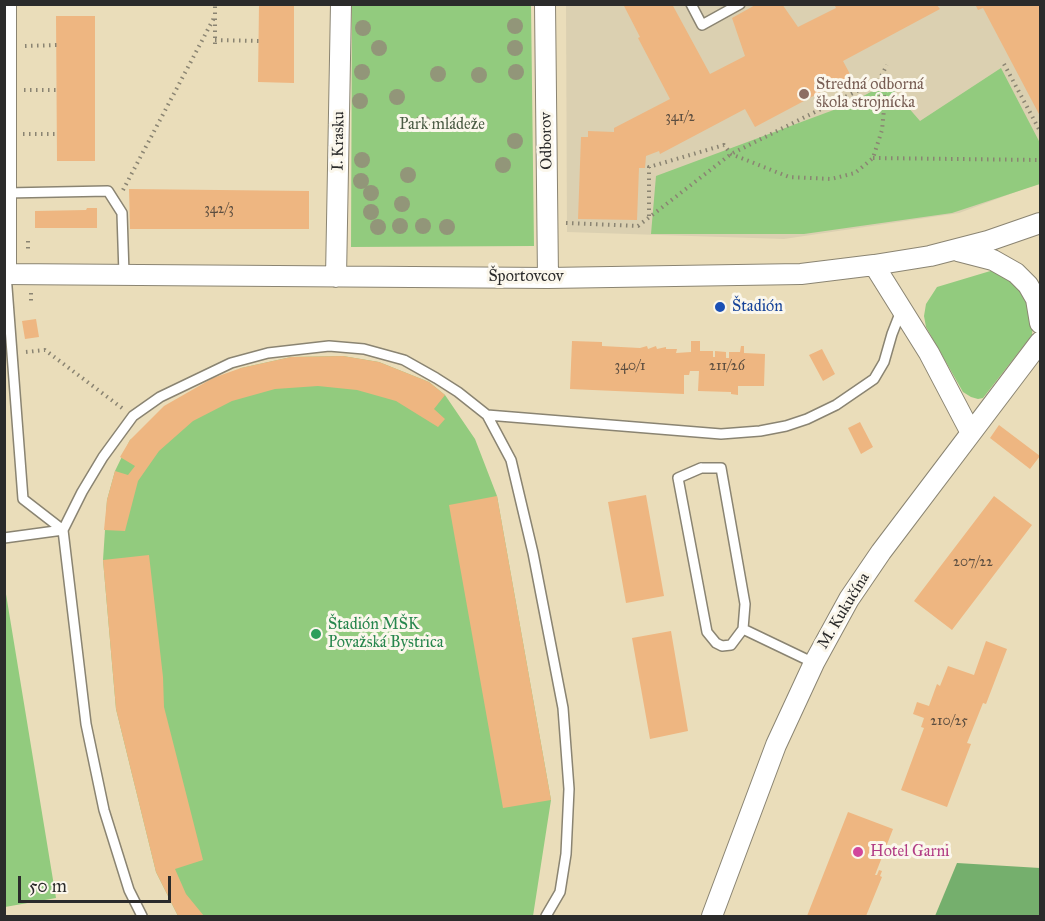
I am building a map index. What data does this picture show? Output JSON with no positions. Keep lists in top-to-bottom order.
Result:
{
  "streets": {
    "street": [
      "I. Krasku",
      "Odborov",
      "Športovcov",
      "M. Kukučína"
    ]
  },
  "crossings": [
    ["I. Krasku", "Športovcov"],
    ["Odborov", "Športovcov"]
  ],
  "parks": ["Park mládeže"],
  "places": [
    "Stredná odborná škola strojnícka",
    "Štadión",
    "Štadión MŠK Považská Bystrica",
    "Hotel Garni"
  ],
  "house_numbers": [
    "341/2",
    "342/3",
    "340/1",
    "211/26",
    "207/22",
    "210/25"
  ],
  "scale_bar": "50 m"
}
